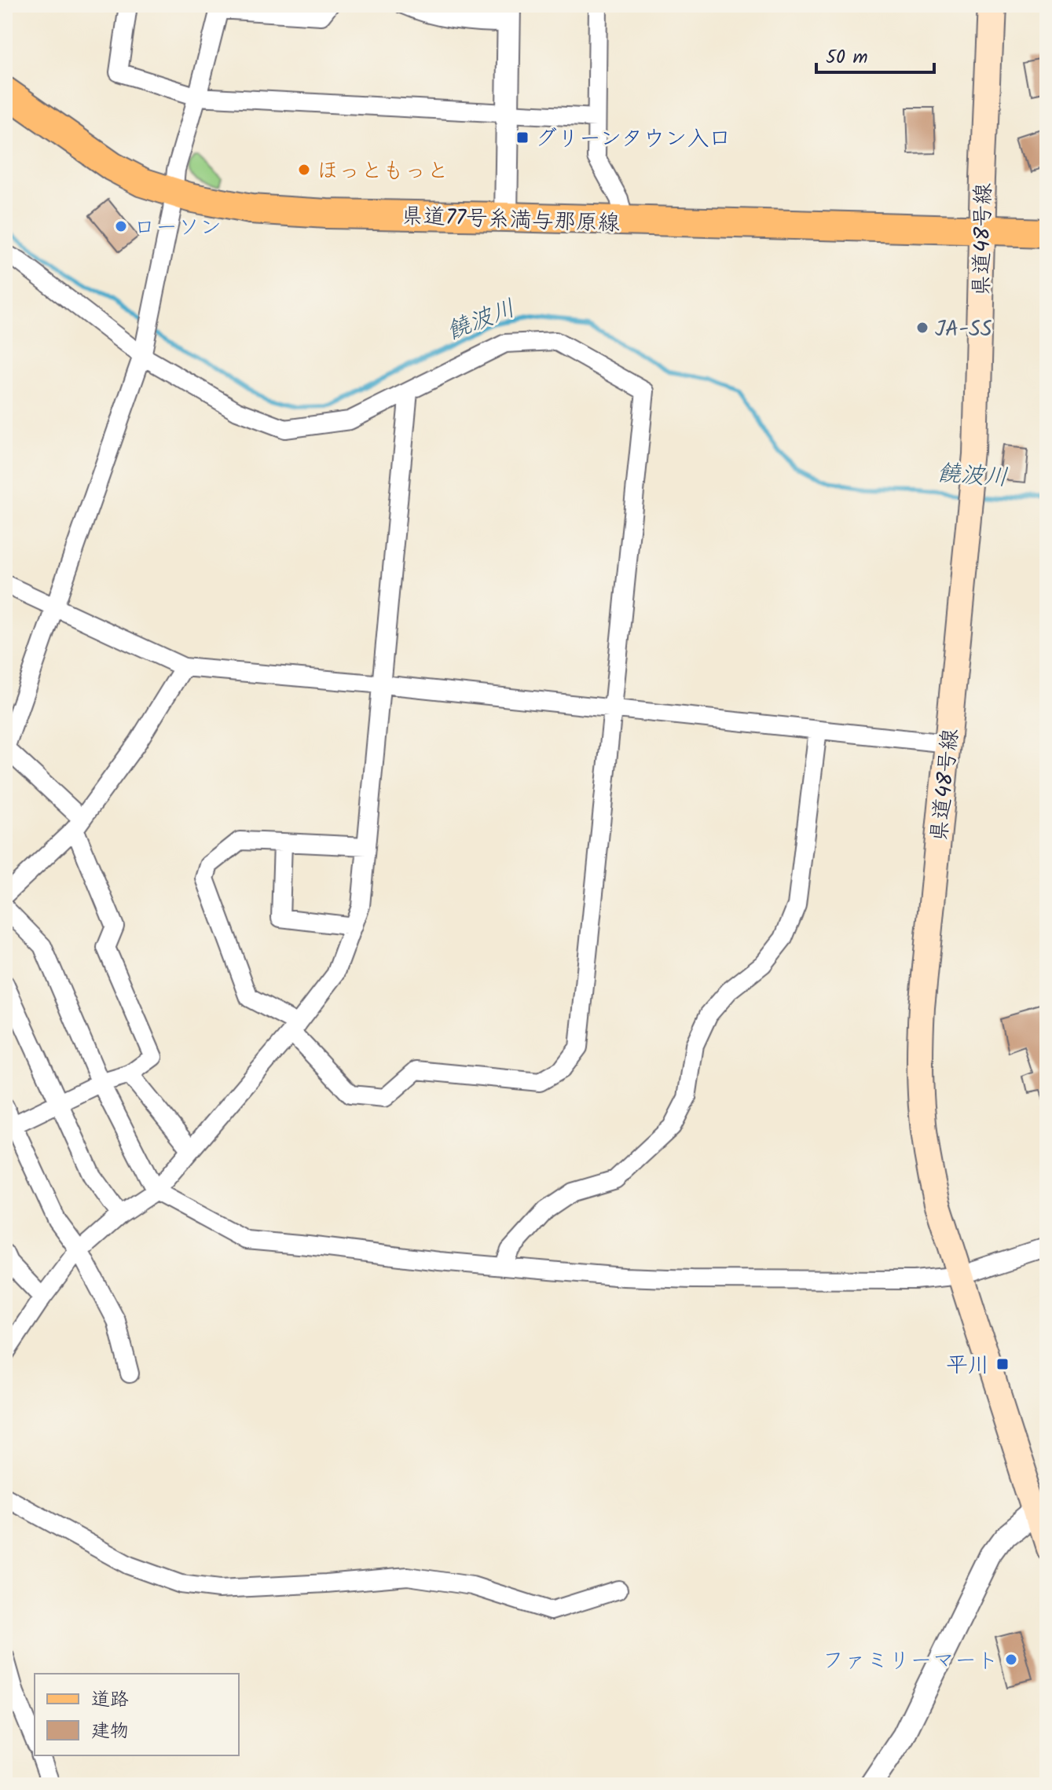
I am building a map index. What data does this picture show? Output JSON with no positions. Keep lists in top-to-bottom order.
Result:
{
  "streets": {
    "main road": ["県道77号糸満与那原線", "県道48号線"]
  },
  "crossings": [
    ["県道77号糸満与那原線", "県道48号線"]
  ],
  "water": ["饒波川"],
  "places": {
    "transit": ["グリーンタウン入口", "平川"],
    "other": [
      "ほっともっと",
      "ローソン",
      "JA-SS",
      "ファミリーマート"
    ]
  },
  "legend": ["道路", "建物"],
  "scale_bar": "50 m"
}
